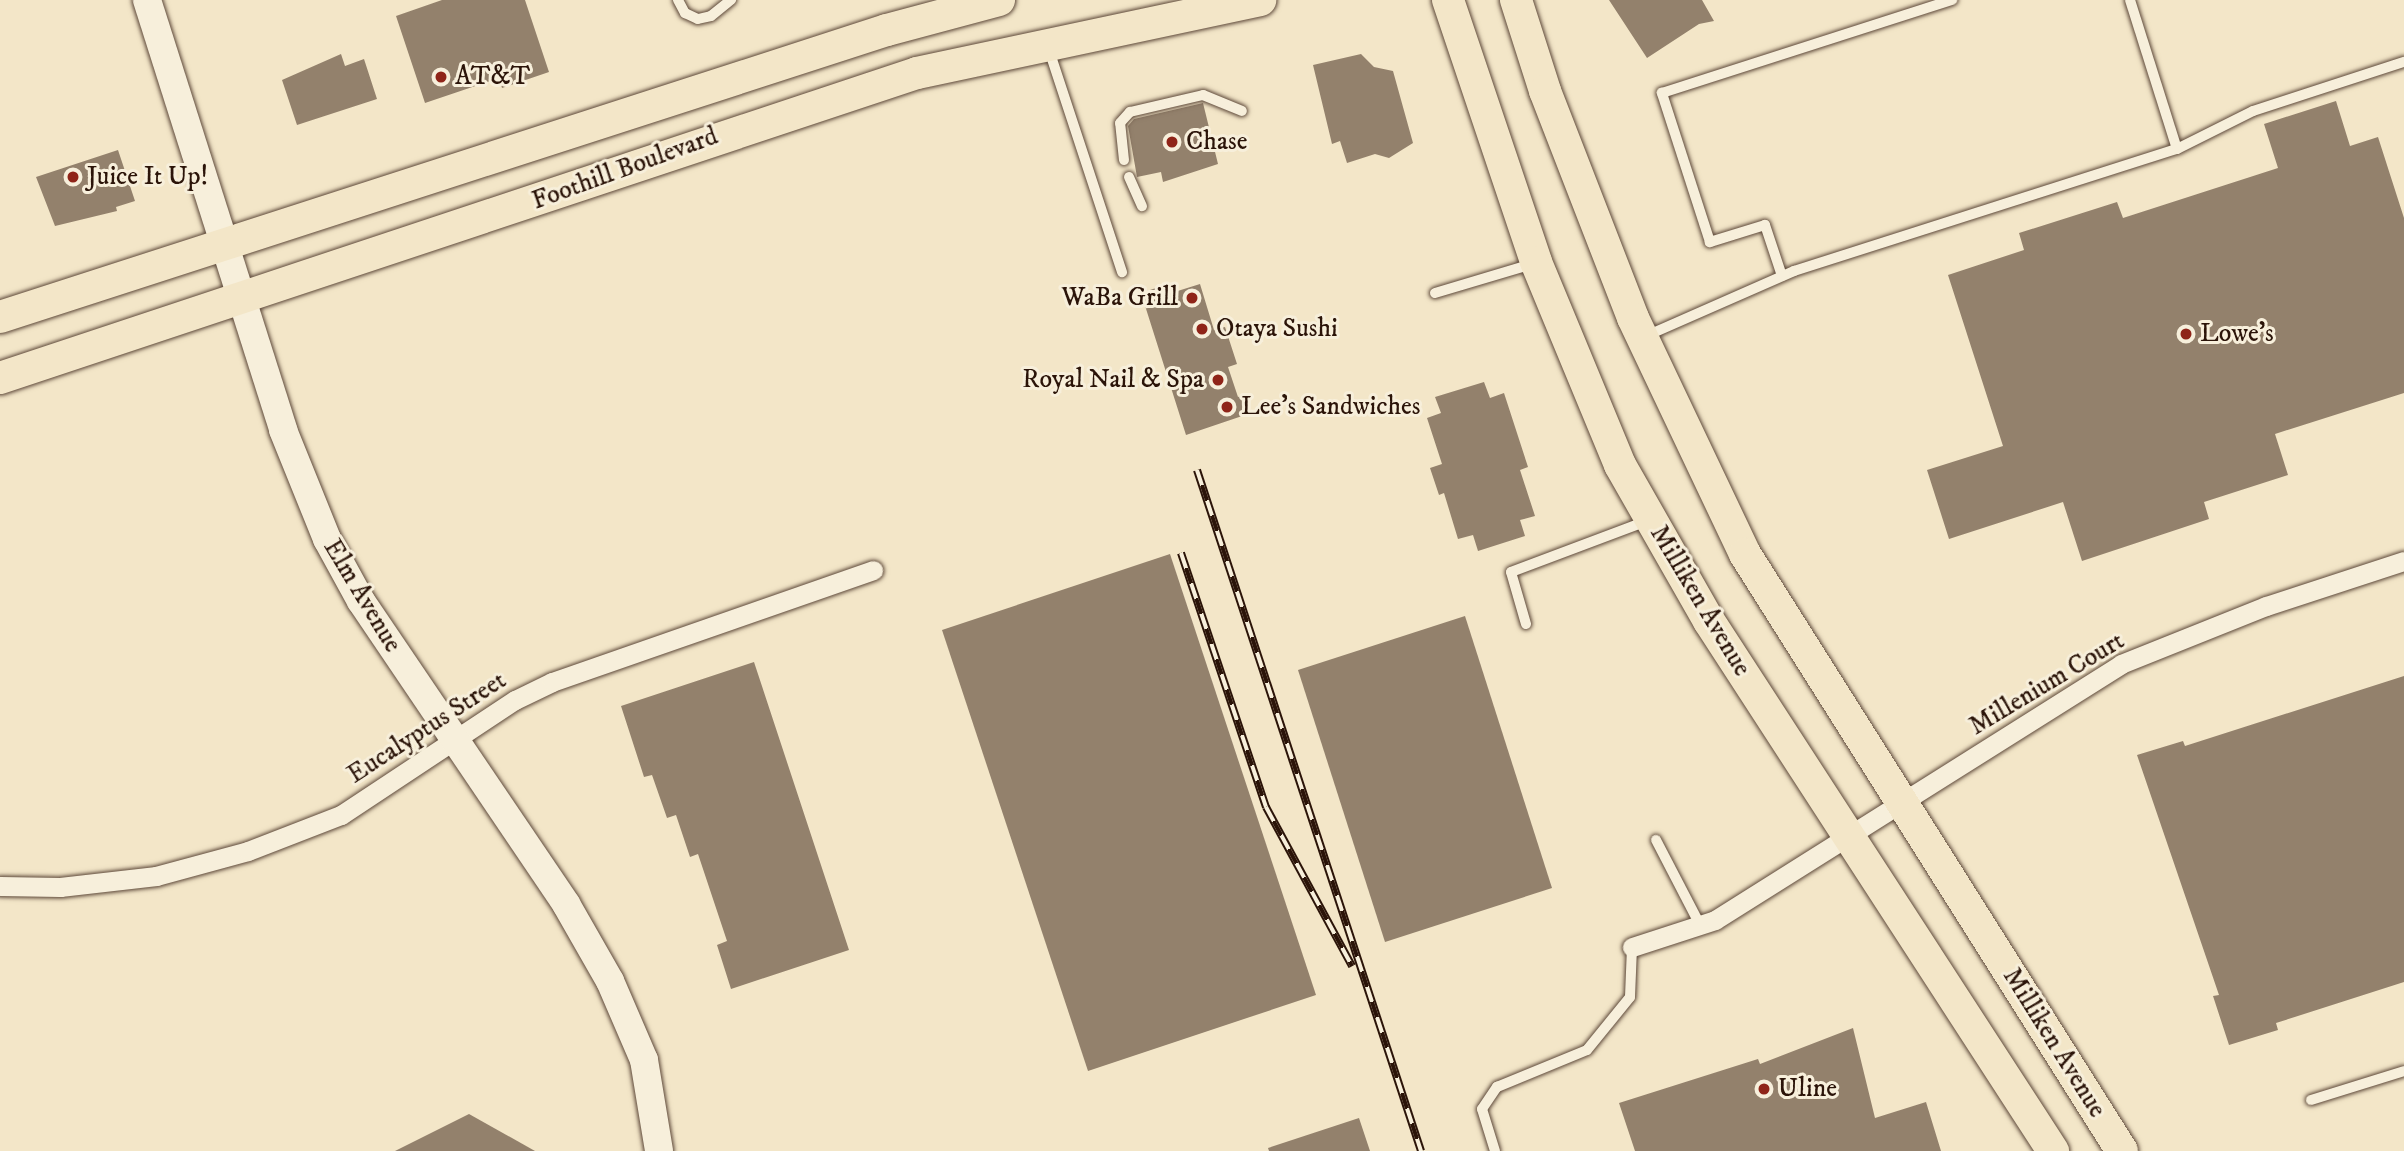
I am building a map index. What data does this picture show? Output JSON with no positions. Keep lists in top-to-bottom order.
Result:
{
  "streets": {
    "main road": ["Foothill Boulevard", "Milliken Avenue"],
    "street": ["Elm Avenue", "Millenium Court", "Eucalyptus Street"]
  },
  "crossings": [
    ["Foothill Boulevard", "Elm Avenue"],
    ["Elm Avenue", "Eucalyptus Street"],
    ["Milliken Avenue", "Millenium Court"]
  ],
  "places": [
    "AT&T",
    "Chase",
    "Juice It Up!",
    "WaBa Grill",
    "Otaya Sushi",
    "Lowe's",
    "Royal Nail & Spa",
    "Lee's Sandwiches",
    "Uline"
  ]
}
